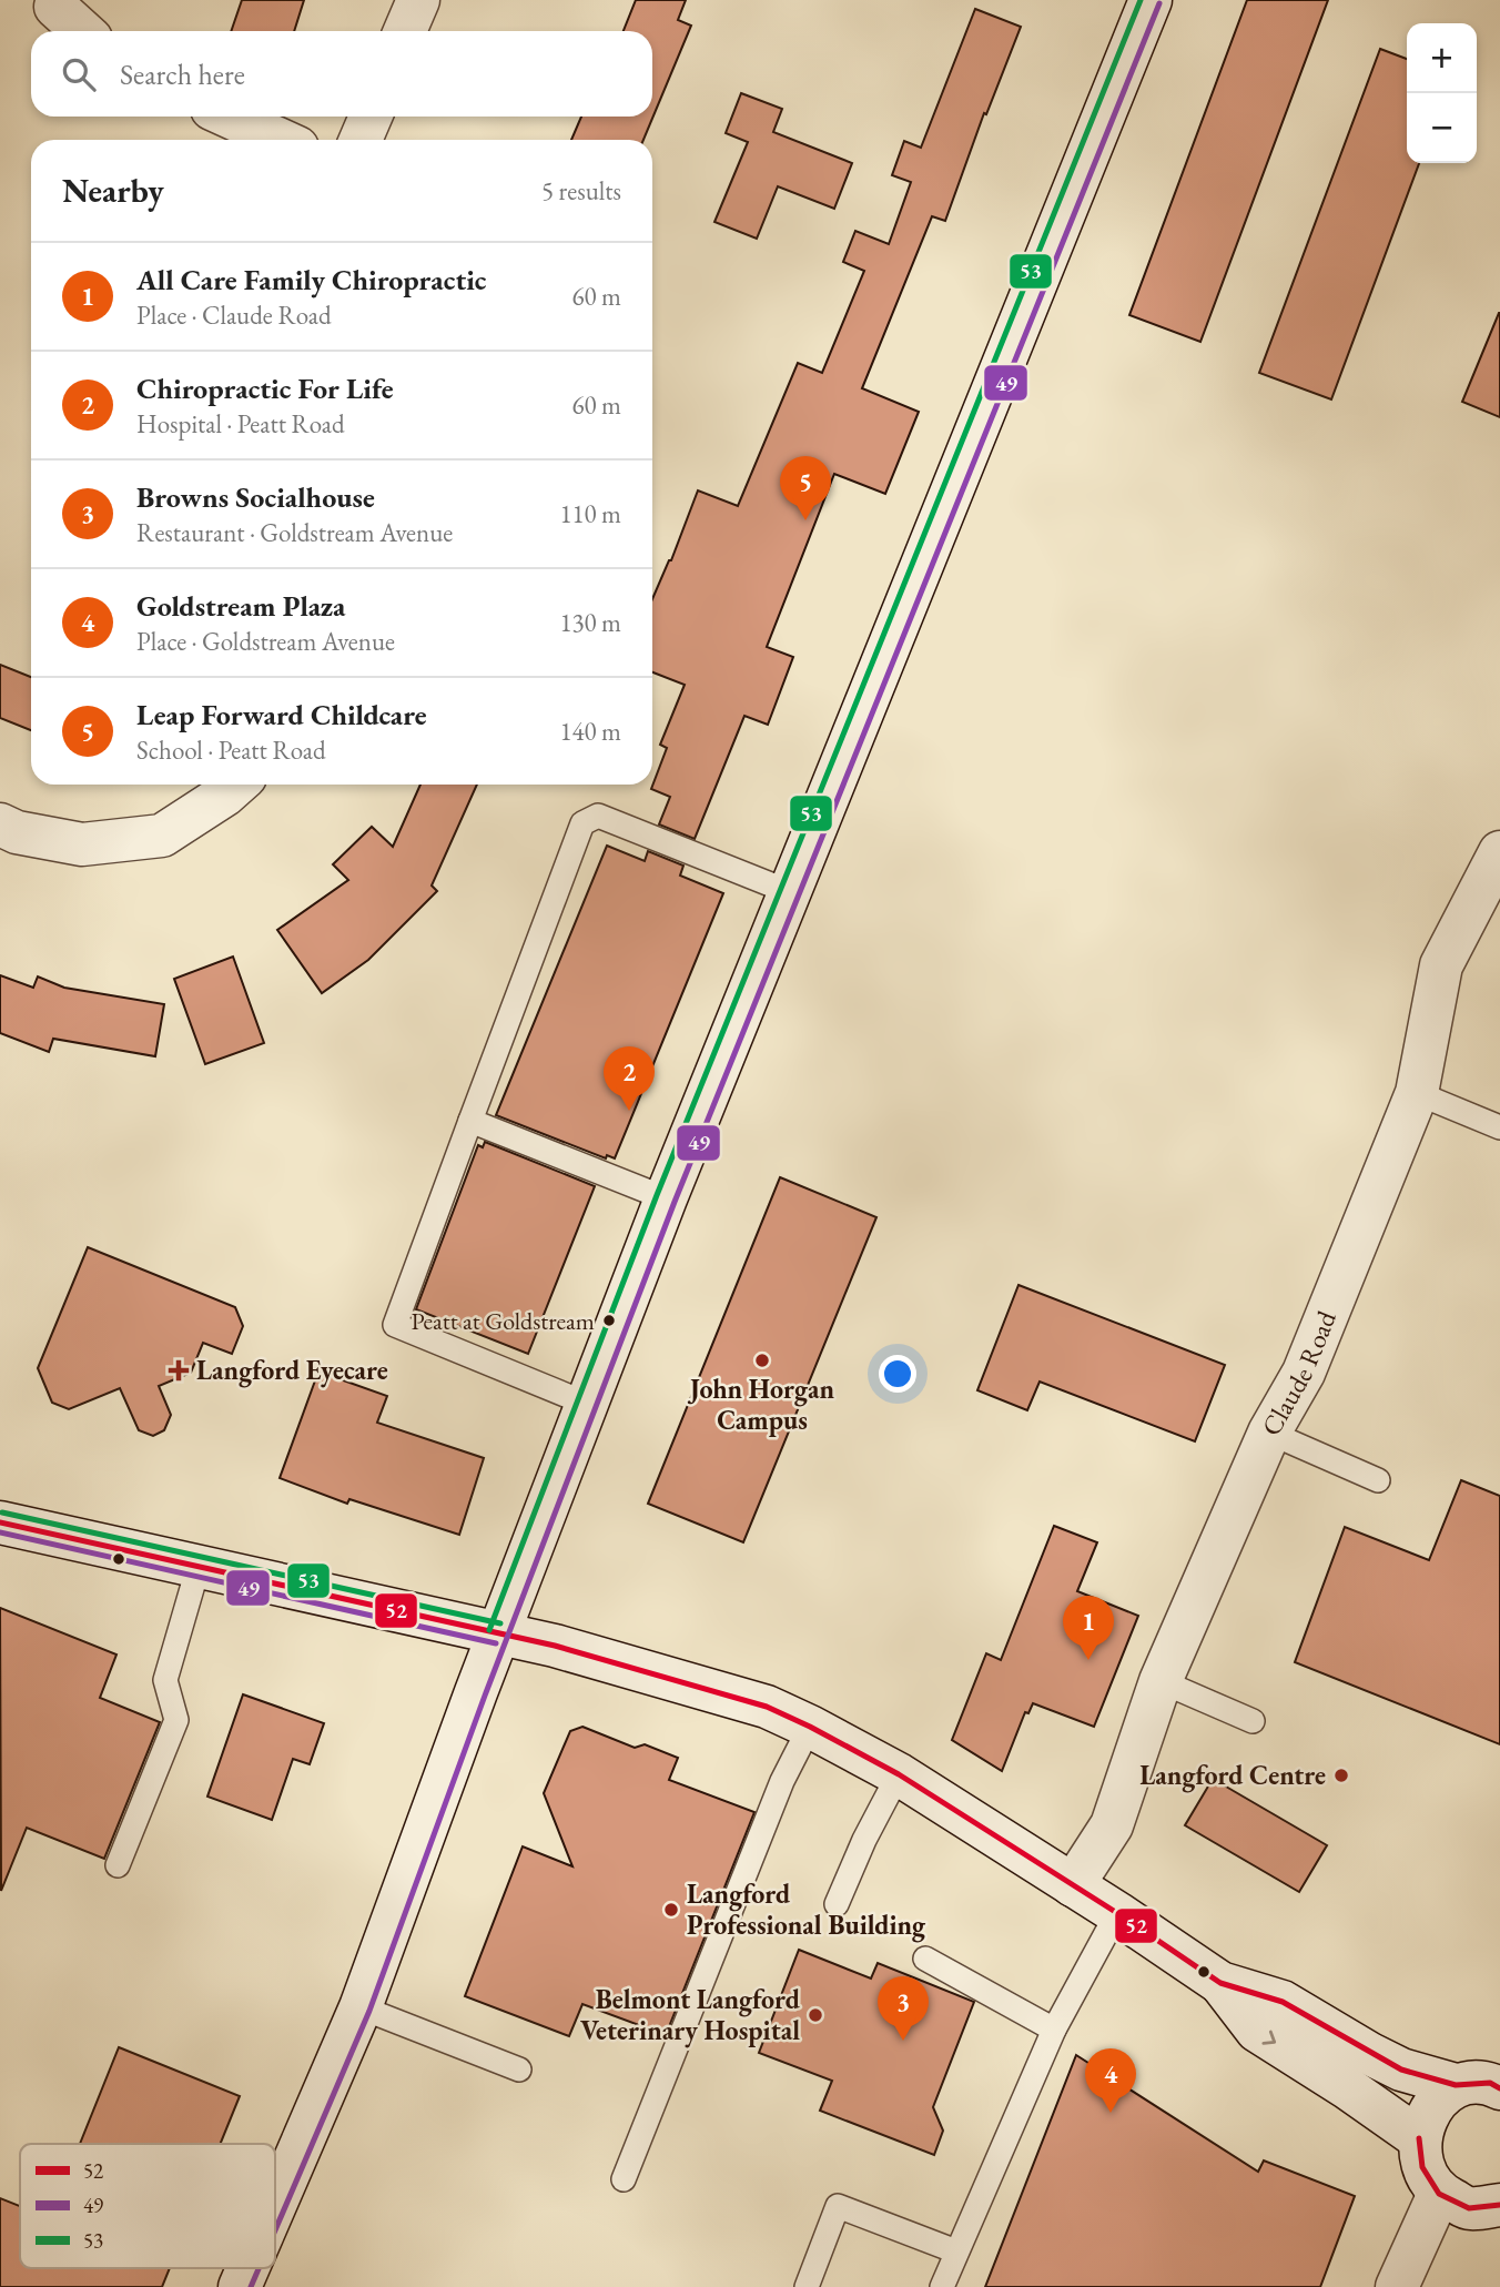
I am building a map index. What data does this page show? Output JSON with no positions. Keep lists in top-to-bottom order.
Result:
{
  "streets": {
    "street": ["Claude Road"]
  },
  "places": {
    "other": [
      "Peatt at Goldstream",
      "John Horgan Campus",
      "Langford Centre",
      "Langford Professional Building",
      "Belmont Langford Veterinary Hospital"
    ],
    "health": ["Langford Eyecare"]
  },
  "lines": ["transit line 53", "transit line 49", "transit line 52"],
  "legend": ["52", "49", "53"],
  "page": {
    "map_buttons": ["+", "−"],
    "search": "Search here",
    "heading": ["Nearby", "5 results"],
    "list": [
      {
        "mark": "1",
        "name": "All Care Family Chiropractic",
        "note": "Place · Claude Road",
        "value": "60 m"
      },
      {
        "mark": "2",
        "name": "Chiropractic For Life",
        "note": "Hospital · Peatt Road",
        "value": "60 m"
      },
      {
        "mark": "3",
        "name": "Browns Socialhouse",
        "note": "Restaurant · Goldstream Avenue",
        "value": "110 m"
      },
      {
        "mark": "4",
        "name": "Goldstream Plaza",
        "note": "Place · Goldstream Avenue",
        "value": "130 m"
      },
      {
        "mark": "5",
        "name": "Leap Forward Childcare",
        "note": "School · Peatt Road",
        "value": "140 m"
      }
    ],
    "pins": [
      "5",
      "2",
      "1",
      "3",
      "4"
    ]
  }
}
